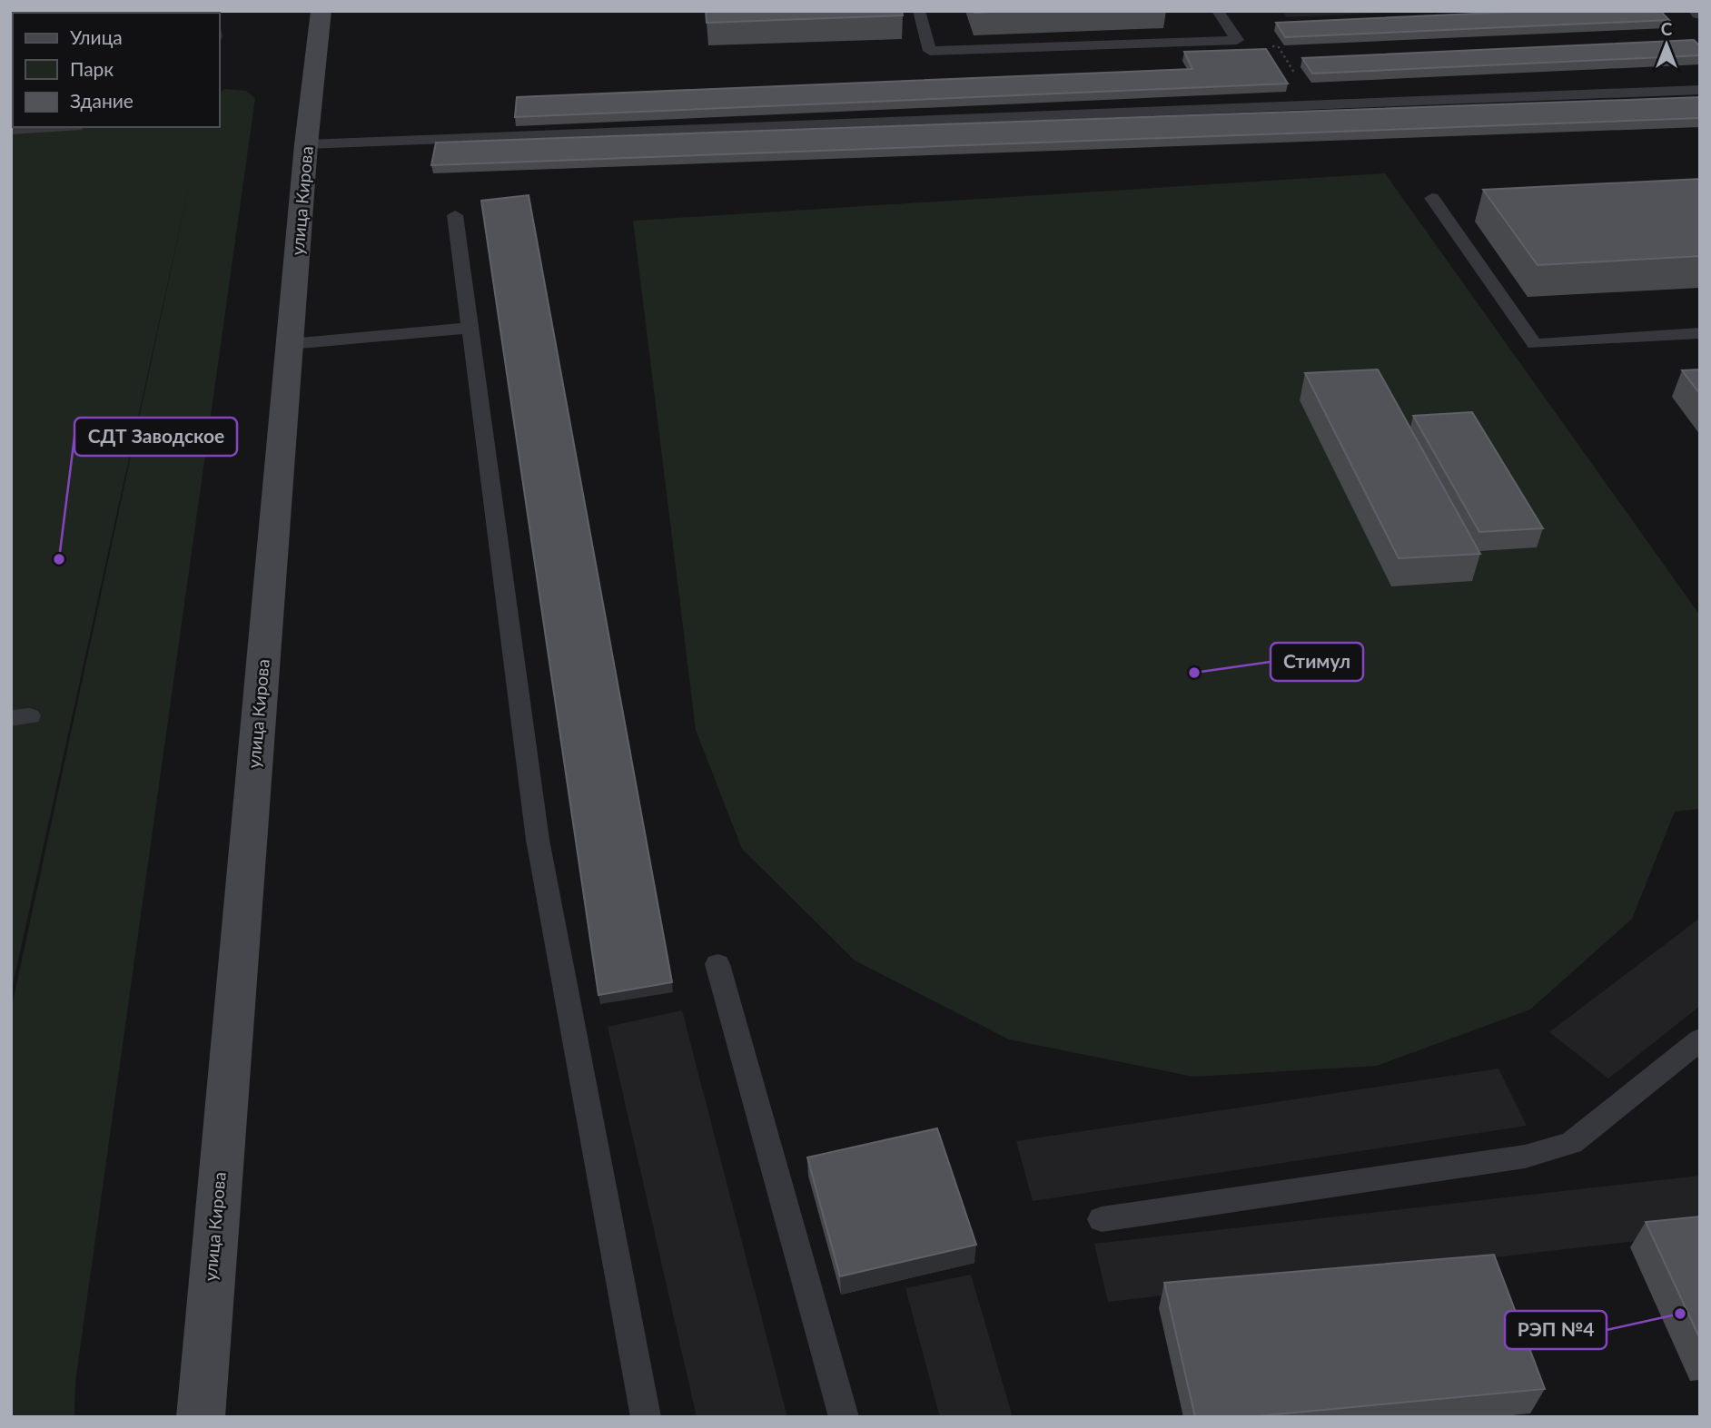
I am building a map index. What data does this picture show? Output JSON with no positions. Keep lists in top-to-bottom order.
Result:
{
  "streets": {
    "main road": ["улица Кирова"]
  },
  "places": ["СДТ Заводское", "Стимул", "РЭП №4"],
  "legend": ["Улица", "Парк", "Здание"],
  "north": "top"
}
